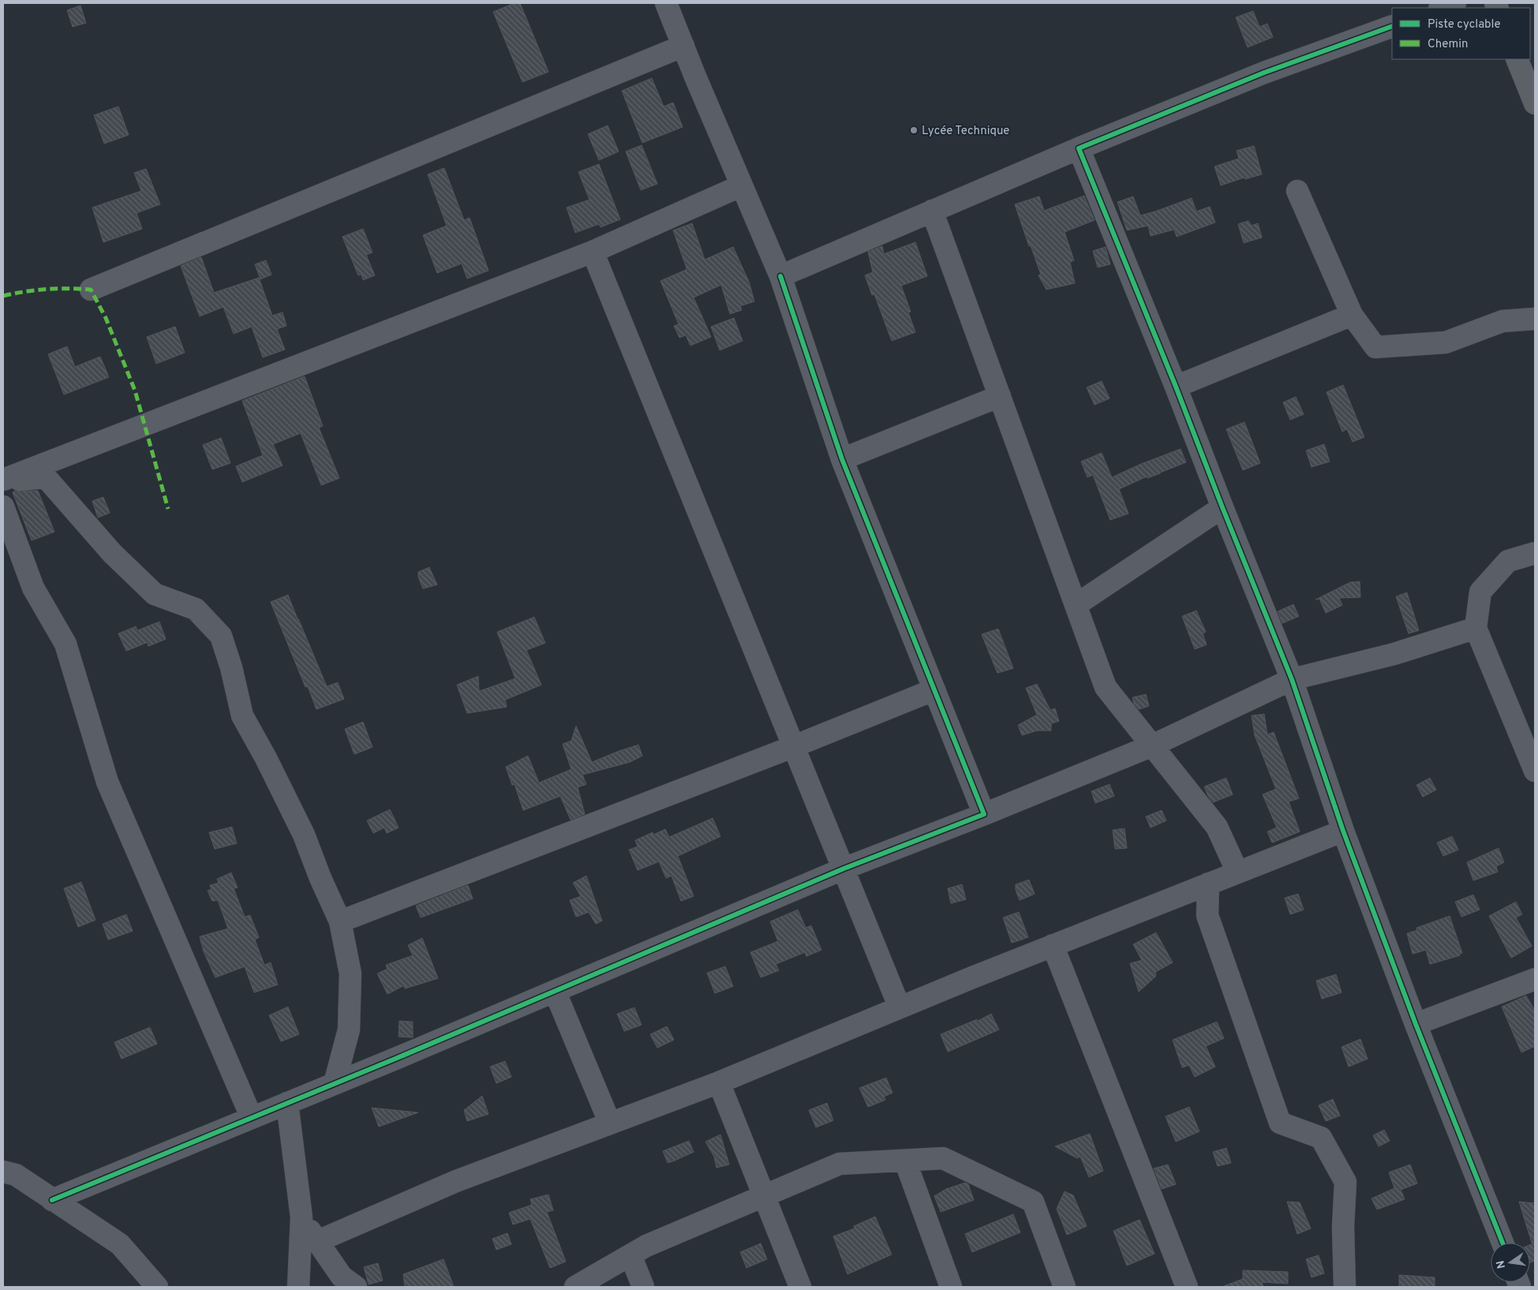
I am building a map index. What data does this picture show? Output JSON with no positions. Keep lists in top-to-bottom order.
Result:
{
  "places": ["Lycée Technique"],
  "legend": ["Piste cyclable", "Chemin"],
  "north": "left"
}
